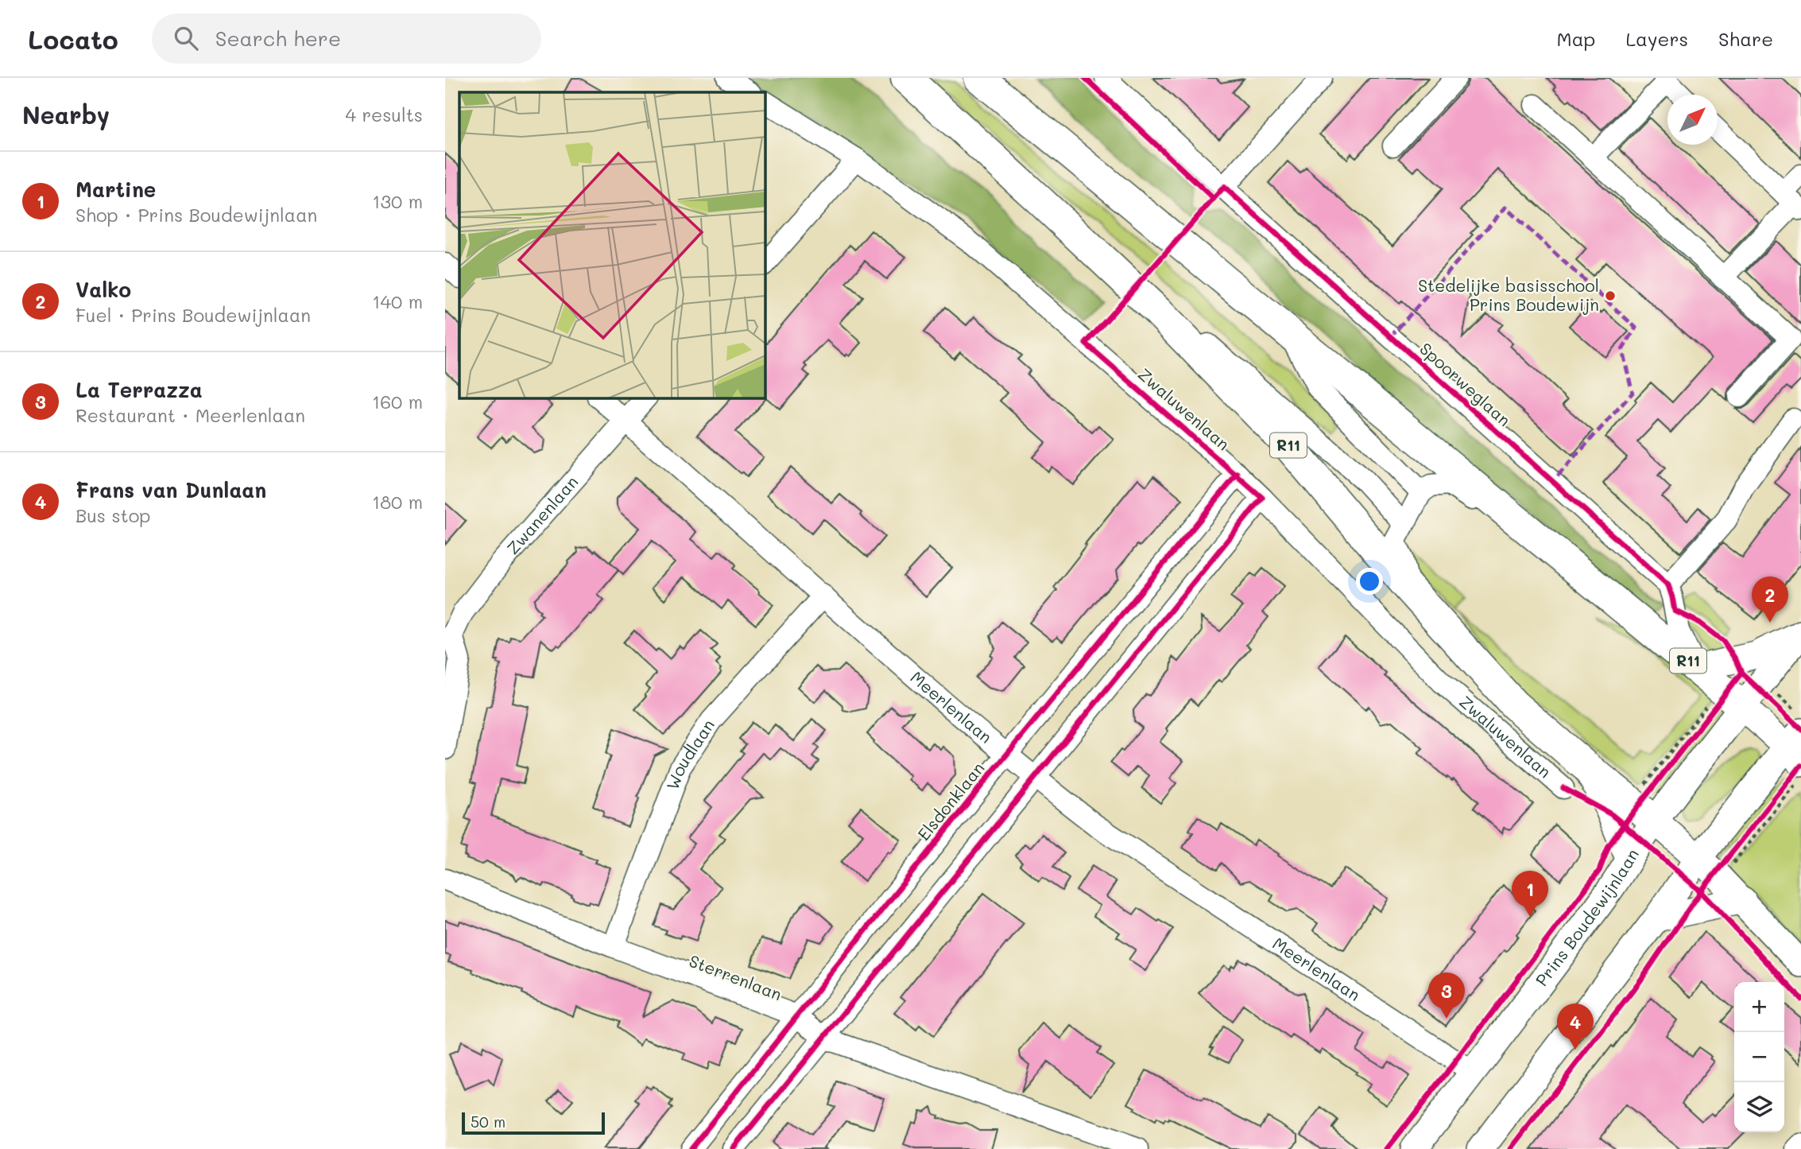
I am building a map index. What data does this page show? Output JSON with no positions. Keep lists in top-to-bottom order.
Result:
{
  "streets": {
    "highway": ["R11"],
    "main road": ["Prins Boudewijnlaan"],
    "street": [
      "Spoorweglaan",
      "Zwaluwenlaan",
      "Zwanenlaan",
      "Meerlenlaan",
      "Woudlaan",
      "Elsdonklaan",
      "Sterrenlaan"
    ]
  },
  "crossings": [
    ["Zwaluwenlaan", "Elsdonklaan"],
    ["R11", "Prins Boudewijnlaan"],
    ["Zwanenlaan", "Meerlenlaan"],
    ["Meerlenlaan", "Woudlaan"],
    ["Meerlenlaan", "Elsdonklaan"],
    ["Meerlenlaan", "Prins Boudewijnlaan"],
    ["Woudlaan", "Sterrenlaan"],
    ["Elsdonklaan", "Sterrenlaan"]
  ],
  "places": ["Stedelijke basisschool Prins Boudewijn"],
  "scale_bar": "50 m",
  "north": "top right",
  "page": {
    "header": "Locato",
    "search": "Search here",
    "nav": ["Map", "Layers", "Share"],
    "heading": ["Nearby", "4 results"],
    "list": [
      {
        "mark": "1",
        "name": "Martine",
        "note": "Shop · Prins Boudewijnlaan",
        "value": "130 m"
      },
      {
        "mark": "2",
        "name": "Valko",
        "note": "Fuel · Prins Boudewijnlaan",
        "value": "140 m"
      },
      {
        "mark": "3",
        "name": "La Terrazza",
        "note": "Restaurant · Meerlenlaan",
        "value": "160 m"
      },
      {
        "mark": "4",
        "name": "Frans van Dunlaan",
        "note": "Bus stop",
        "value": "180 m"
      }
    ],
    "pins": [
      "2",
      "1",
      "3",
      "4"
    ],
    "map_buttons": ["+", "−"],
    "scale": "50 m"
  }
}
